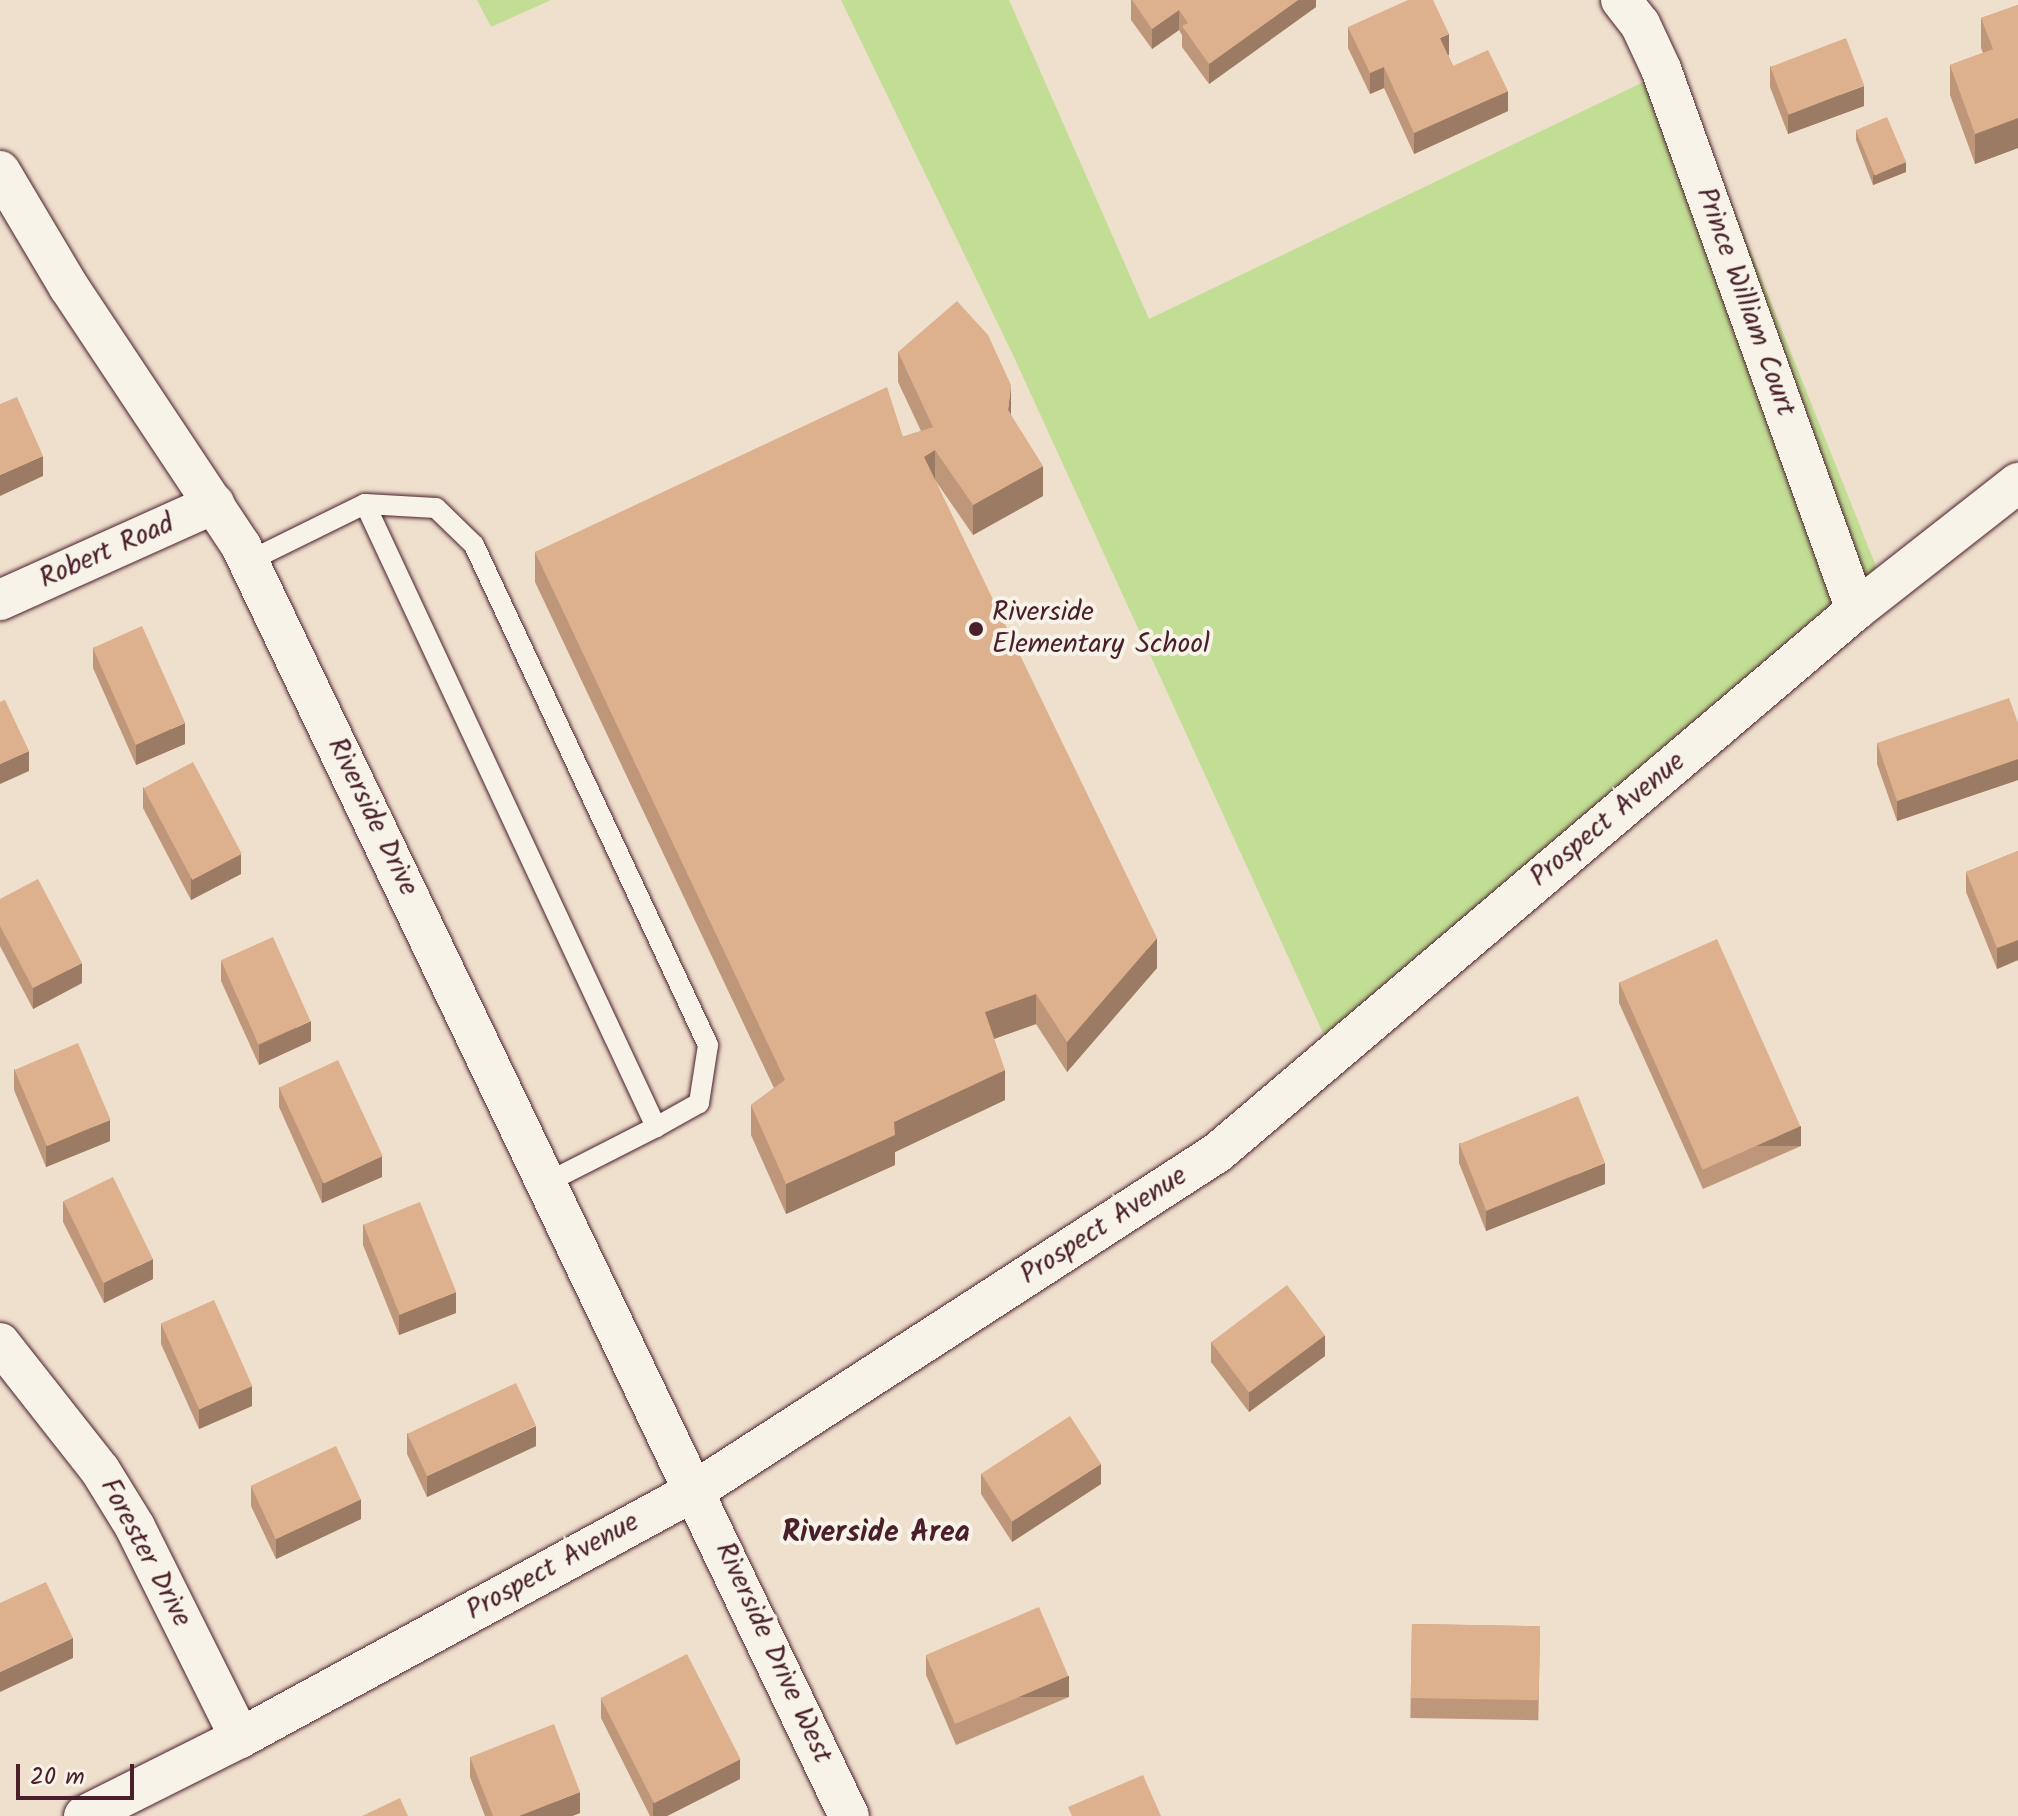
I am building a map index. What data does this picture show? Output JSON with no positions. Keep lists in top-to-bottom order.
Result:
{
  "streets": {
    "street": [
      "Prince William Court",
      "Robert Road",
      "Riverside Drive",
      "Prospect Avenue",
      "Forester Drive",
      "Riverside Drive West"
    ]
  },
  "crossings": [
    ["Prince William Court", "Prospect Avenue"],
    ["Robert Road", "Riverside Drive"],
    ["Riverside Drive", "Prospect Avenue"],
    ["Riverside Drive", "Riverside Drive West"],
    ["Prospect Avenue", "Forester Drive"],
    ["Prospect Avenue", "Riverside Drive West"]
  ],
  "districts": ["Riverside Area"],
  "places": ["Riverside Elementary School"],
  "scale_bar": "20 m"
}
